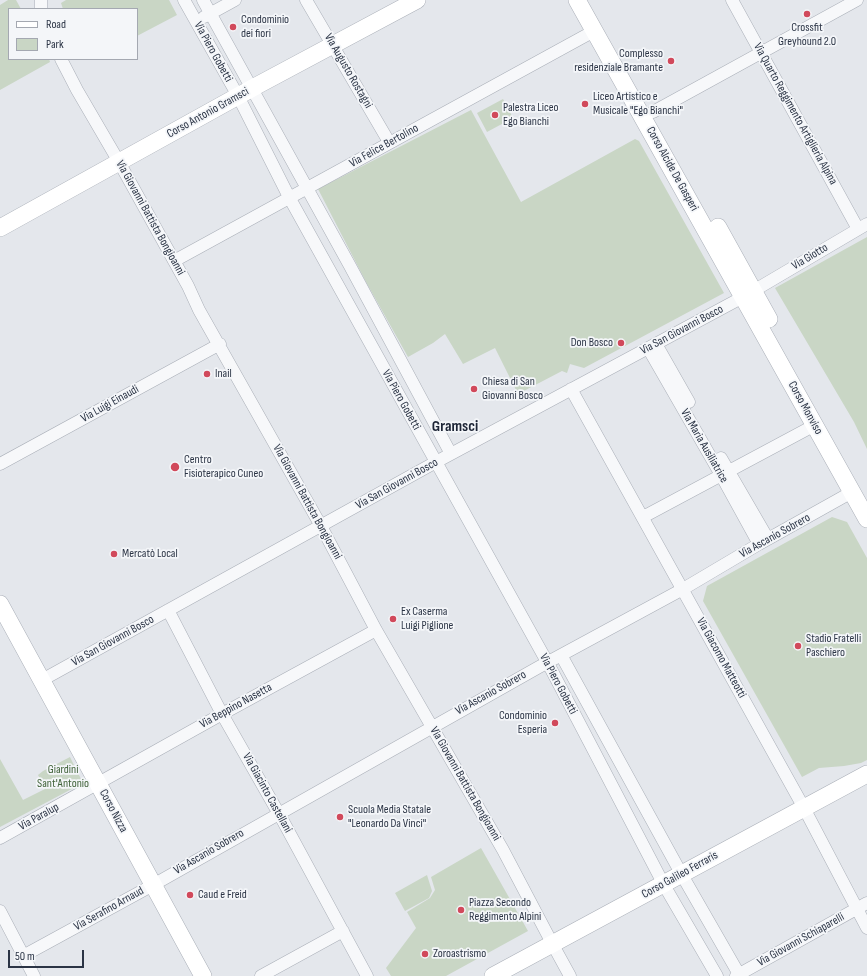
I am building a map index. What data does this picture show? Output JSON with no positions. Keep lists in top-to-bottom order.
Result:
{
  "streets": {
    "main road": [
      "Corso Antonio Gramsci",
      "Corso Alcide De Gasperi",
      "Corso Monviso",
      "Corso Nizza",
      "Corso Galileo Ferraris"
    ],
    "street": [
      "Via Piero Gobetti",
      "Via Augusto Rostagni",
      "Via Quarto Reggimento Artiglieria Alpina",
      "Via Felice Bertolino",
      "Via Giovanni Battista Bongioanni",
      "Via Giotto",
      "Via San Giovanni Bosco",
      "Via Luigi Einaudi",
      "Via Maria Ausiliatrice",
      "Via Ascanio Sobrero",
      "Via Giacomo Matteotti",
      "Via Beppino Nasetta",
      "Via Giacinto Castellani",
      "Via Paralup",
      "Via Serafino Arnaud",
      "Via Giovanni Schiaparelli"
    ]
  },
  "crossings": [
    ["Via Piero Gobetti", "Corso Antonio Gramsci"],
    ["Via Piero Gobetti", "Via Felice Bertolino"],
    ["Via Piero Gobetti", "Via San Giovanni Bosco"],
    ["Via Piero Gobetti", "Via Ascanio Sobrero"],
    ["Via Piero Gobetti", "Corso Galileo Ferraris"],
    ["Via Piero Gobetti", "Via Giovanni Schiaparelli"],
    ["Via Augusto Rostagni", "Corso Antonio Gramsci"],
    ["Via Augusto Rostagni", "Via Felice Bertolino"],
    ["Corso Antonio Gramsci", "Via Giovanni Battista Bongioanni"],
    ["Via Quarto Reggimento Artiglieria Alpina", "Via Giotto"],
    ["Via Felice Bertolino", "Corso Alcide De Gasperi"],
    ["Via Felice Bertolino", "Via Giovanni Battista Bongioanni"],
    ["Corso Alcide De Gasperi", "Via Giotto"],
    ["Corso Alcide De Gasperi", "Via San Giovanni Bosco"],
    ["Corso Alcide De Gasperi", "Corso Monviso"],
    ["Via Giovanni Battista Bongioanni", "Via San Giovanni Bosco"],
    ["Via Giovanni Battista Bongioanni", "Via Luigi Einaudi"],
    ["Via Giovanni Battista Bongioanni", "Via Ascanio Sobrero"],
    ["Via Giovanni Battista Bongioanni", "Via Beppino Nasetta"],
    ["Via Giovanni Battista Bongioanni", "Corso Galileo Ferraris"],
    ["Via Giotto", "Via San Giovanni Bosco"],
    ["Via Giotto", "Corso Monviso"],
    ["Via San Giovanni Bosco", "Corso Monviso"],
    ["Via San Giovanni Bosco", "Via Maria Ausiliatrice"],
    ["Via San Giovanni Bosco", "Via Giacomo Matteotti"],
    ["Via San Giovanni Bosco", "Via Giacinto Castellani"],
    ["Via San Giovanni Bosco", "Corso Nizza"],
    ["Corso Monviso", "Via Ascanio Sobrero"],
    ["Via Maria Ausiliatrice", "Via Ascanio Sobrero"],
    ["Via Ascanio Sobrero", "Via Giacomo Matteotti"],
    ["Via Ascanio Sobrero", "Via Giacinto Castellani"],
    ["Via Ascanio Sobrero", "Corso Nizza"],
    ["Via Ascanio Sobrero", "Via Serafino Arnaud"],
    ["Via Giacomo Matteotti", "Corso Galileo Ferraris"],
    ["Via Giacomo Matteotti", "Via Giovanni Schiaparelli"],
    ["Via Beppino Nasetta", "Via Giacinto Castellani"],
    ["Via Beppino Nasetta", "Corso Nizza"],
    ["Via Beppino Nasetta", "Via Paralup"],
    ["Corso Nizza", "Via Paralup"],
    ["Corso Nizza", "Via Serafino Arnaud"]
  ],
  "districts": ["Gramsci"],
  "parks": ["Giardini Sant'Antonio"],
  "places": [
    "Crossfit Greyhound 2.0",
    "Condominio dei fiori",
    "Complesso residenziale Bramante",
    "Liceo Artistico e Musicale \"Ego Bianchi\"",
    "Palestra Liceo Ego Bianchi",
    "Don Bosco",
    "Inail",
    "Chiesa di San Giovanni Bosco",
    "Centro Fisioterapico Cuneo",
    "Mercatò Local",
    "Ex Caserma Luigi Piglione",
    "Stadio Fratelli Paschiero",
    "Condominio Esperia",
    "Scuola Media Statale \"Leonardo Da Vinci\"",
    "Caud e Freid",
    "Piazza Secondo Reggimento Alpini",
    "Zoroastrismo"
  ],
  "legend": ["Road", "Park"],
  "scale_bar": "50 m"
}
